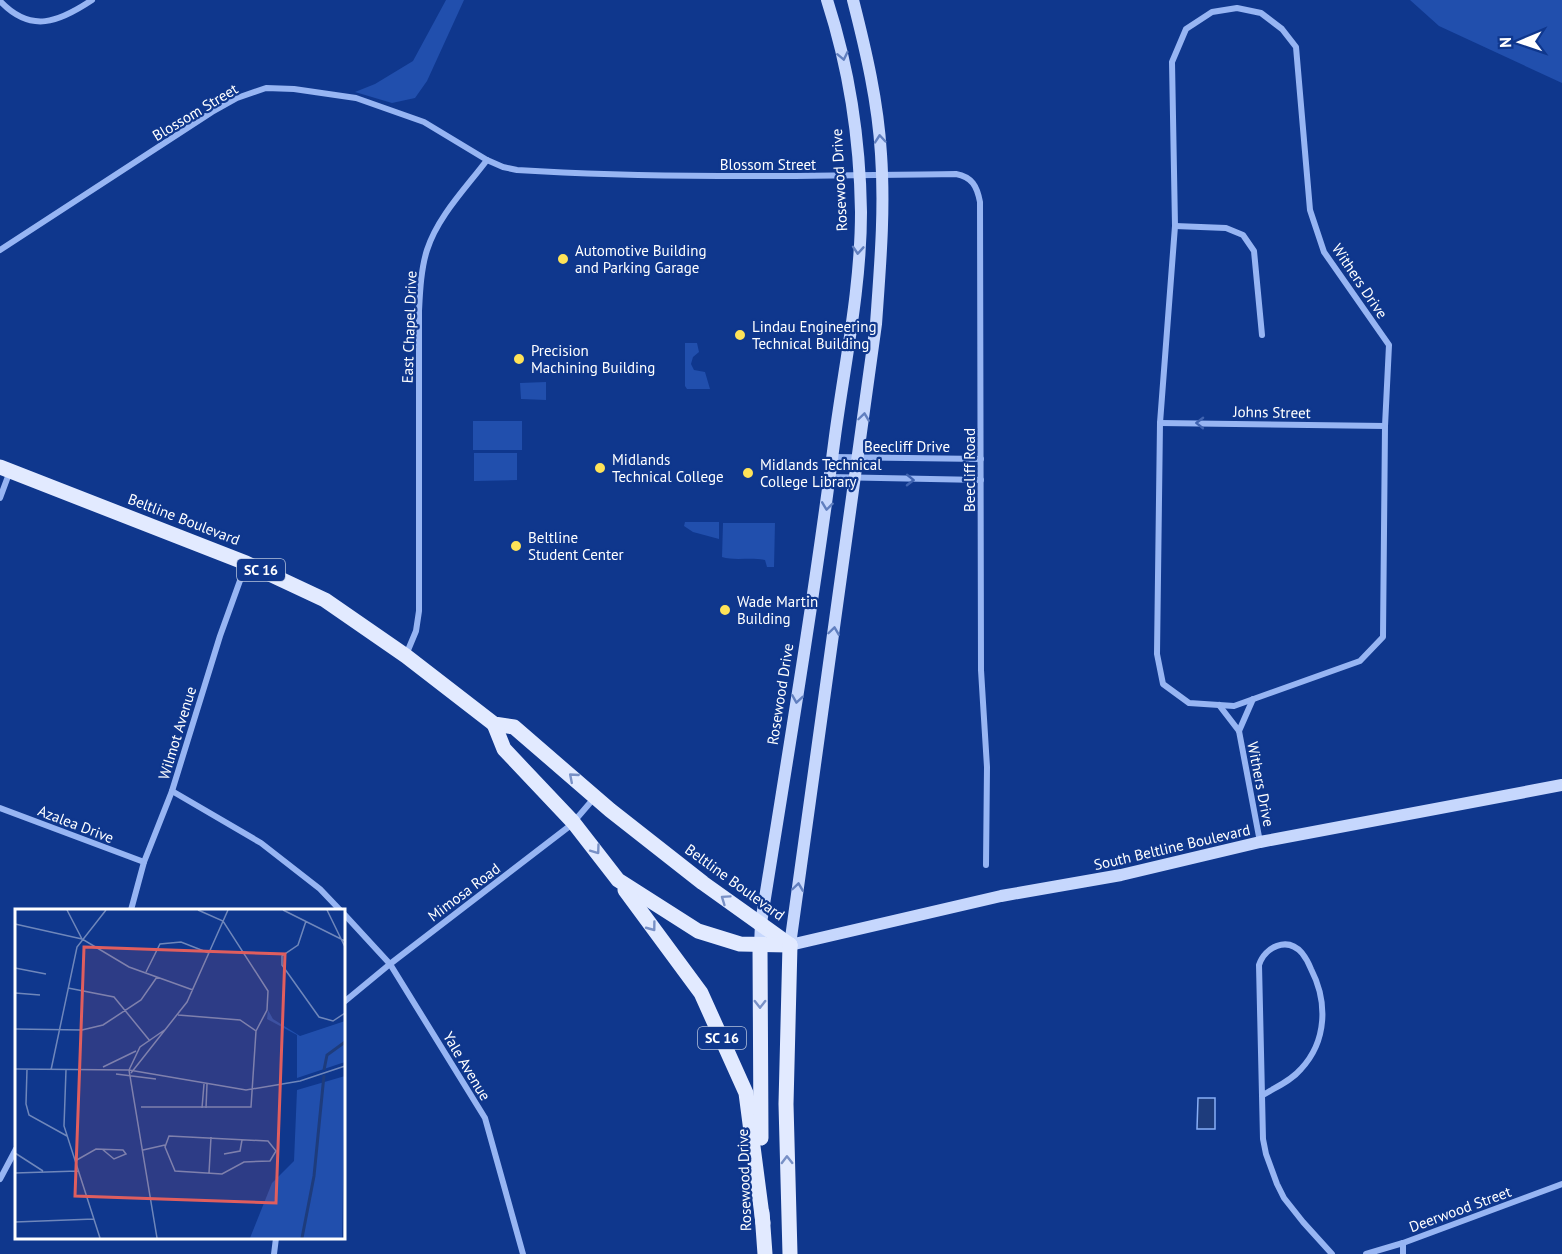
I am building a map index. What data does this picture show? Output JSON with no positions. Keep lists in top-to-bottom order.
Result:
{
  "streets": {
    "main road": [
      "Rosewood Drive",
      "Beltline Boulevard",
      "SC 16",
      "South Beltline Boulevard"
    ],
    "street": [
      "Blossom Street",
      "Withers Drive",
      "East Chapel Drive",
      "Johns Street",
      "Beecliff Drive",
      "Beecliff Road",
      "Wilmot Avenue",
      "Azalea Drive",
      "Mimosa Road",
      "Yale Avenue",
      "Deerwood Street"
    ]
  },
  "crossings": [
    ["Blossom Street", "Rosewood Drive"],
    ["Blossom Street", "East Chapel Drive"],
    ["Blossom Street", "Beecliff Road"],
    ["Rosewood Drive", "Beecliff Drive"],
    ["Rosewood Drive", "Beecliff Road"],
    ["Rosewood Drive", "Beltline Boulevard"],
    ["Rosewood Drive", "SC 16"],
    ["Rosewood Drive", "South Beltline Boulevard"],
    ["Withers Drive", "Johns Street"],
    ["Withers Drive", "South Beltline Boulevard"],
    ["East Chapel Drive", "Beltline Boulevard"],
    ["Beecliff Drive", "Beecliff Road"],
    ["Beltline Boulevard", "SC 16"],
    ["Beltline Boulevard", "Wilmot Avenue"],
    ["Beltline Boulevard", "South Beltline Boulevard"],
    ["Beltline Boulevard", "Mimosa Road"],
    ["Wilmot Avenue", "Azalea Drive"],
    ["Mimosa Road", "Yale Avenue"]
  ],
  "one_way": ["Johns Street"],
  "places": [
    "Automotive Building and Parking Garage",
    "Lindau Engineering Technical Building",
    "Precision Machining Building",
    "Midlands Technical College",
    "Midlands Technical College Library",
    "Beltline Student Center",
    "Wade Martin Building"
  ],
  "north": "left"
}
